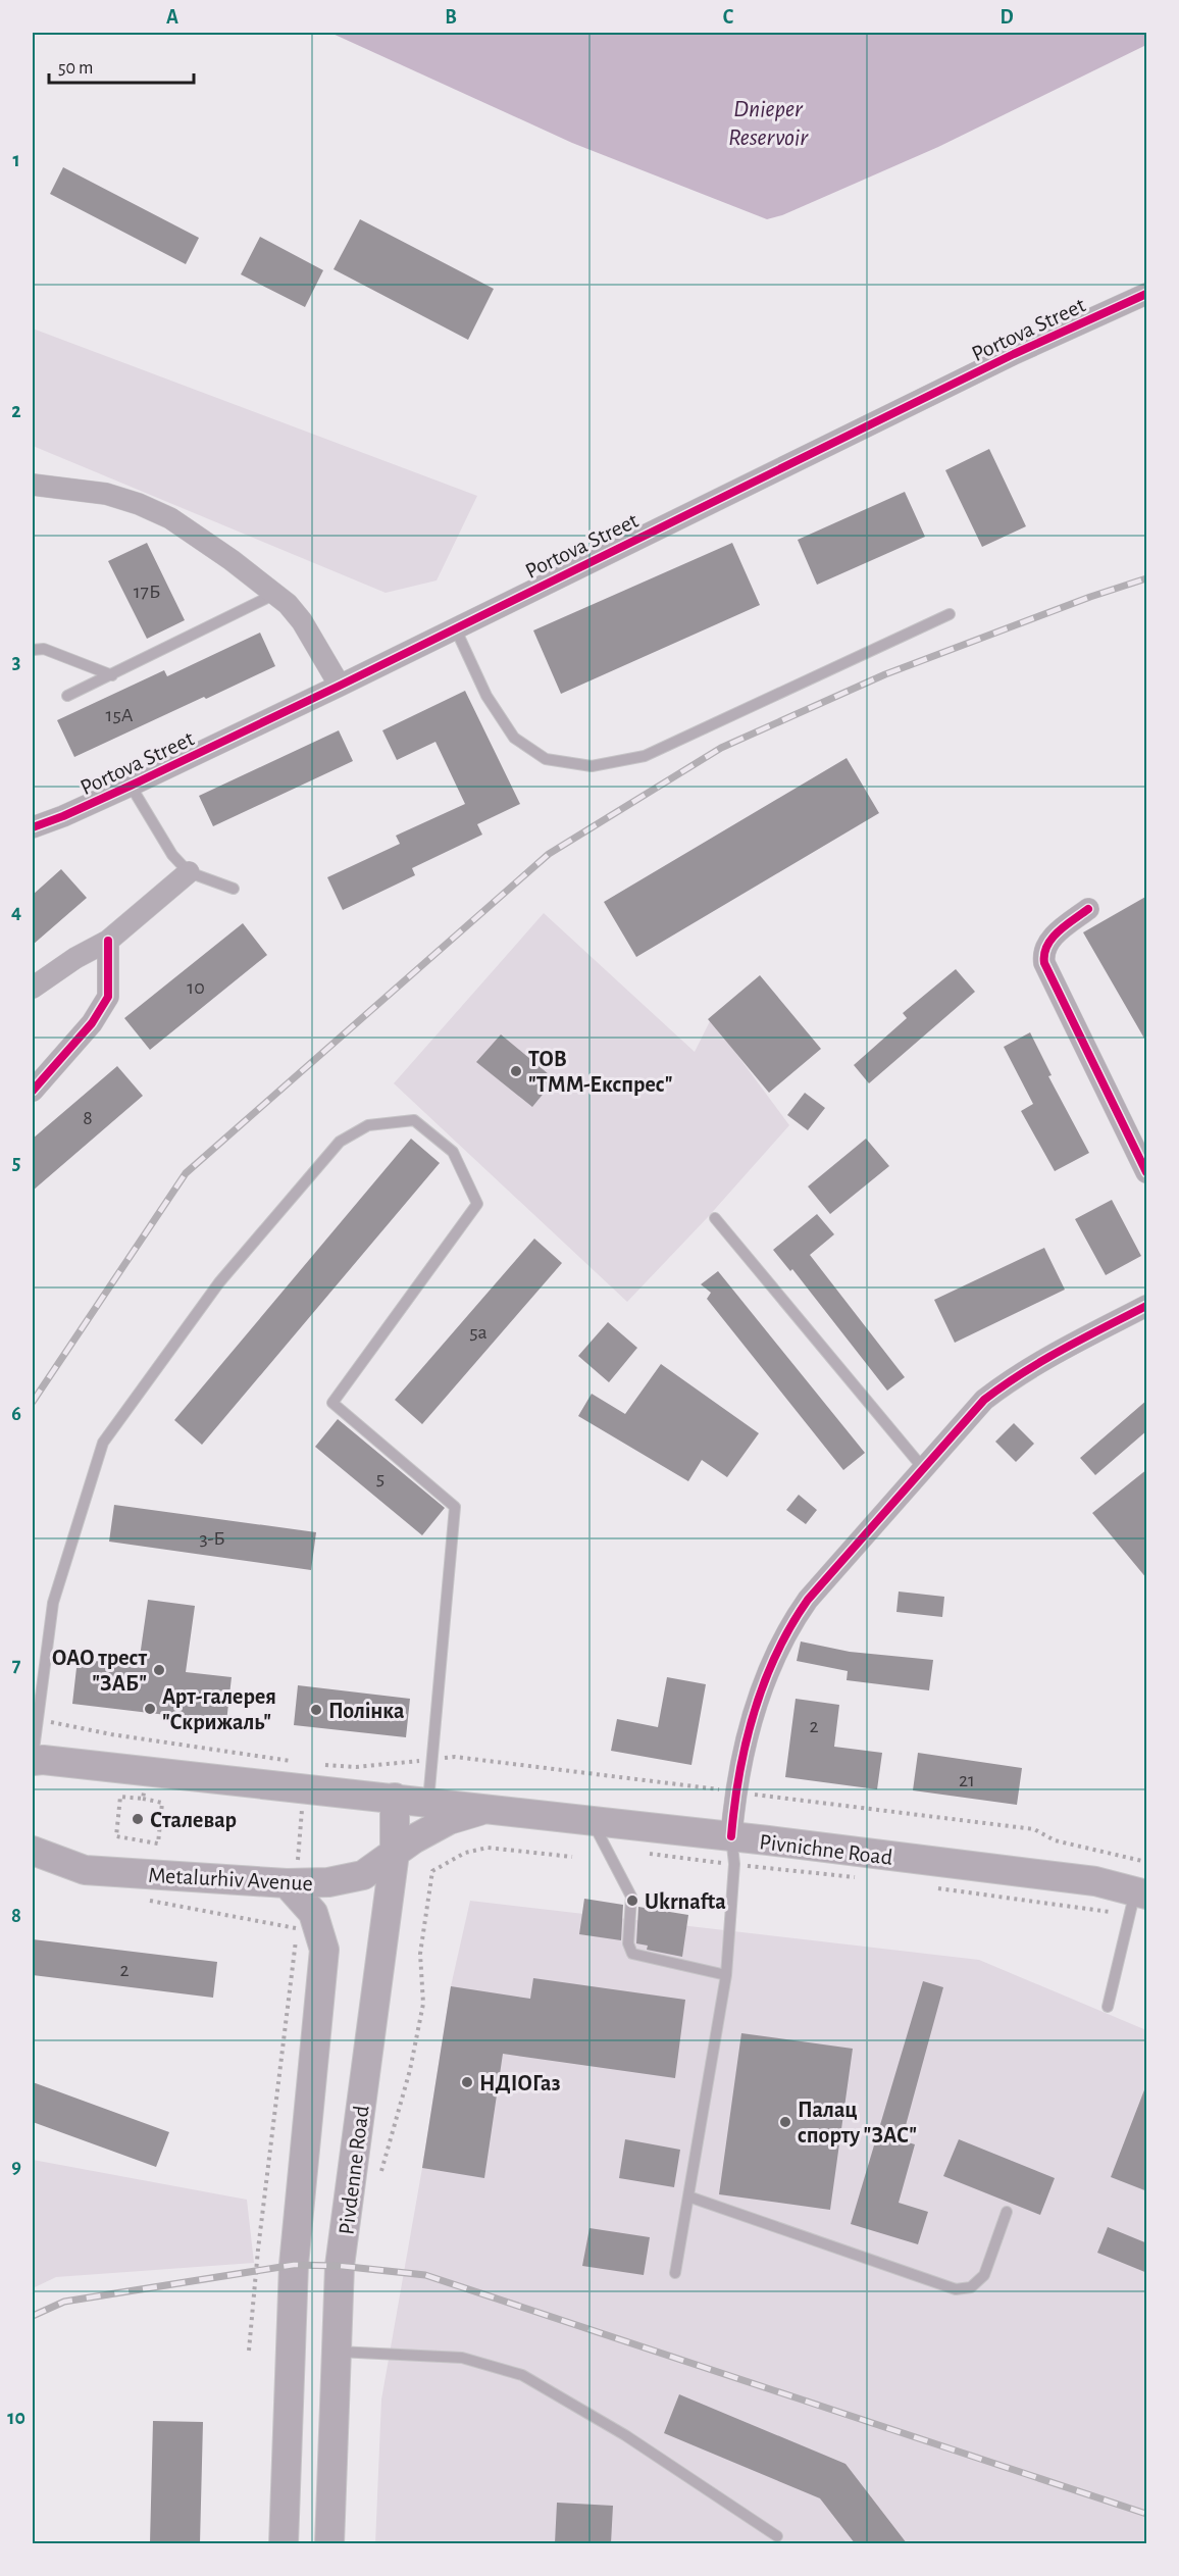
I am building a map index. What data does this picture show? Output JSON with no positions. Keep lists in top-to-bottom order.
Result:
{
  "streets": {
    "main road": ["Pivnichne Road", "Metalurhiv Avenue", "Pivdenne Road"],
    "street": ["Portova Street"]
  },
  "crossings": [
    ["Pivnichne Road", "Metalurhiv Avenue"],
    ["Pivnichne Road", "Pivdenne Road"],
    ["Metalurhiv Avenue", "Pivdenne Road"]
  ],
  "water": ["Dnieper Reservoir"],
  "places": [
    "ТОВ \"ТММ-Експрес\"",
    "ОАО трест \"ЗАБ\"",
    "Арт-галерея \"Скрижаль\"",
    "Полінка",
    "Сталевар",
    "Ukrnafta",
    "НДІОГаз",
    "Палац спорту \"ЗАС\""
  ],
  "house_numbers": [
    "17Б",
    "15А",
    "10",
    "8",
    "5а",
    "5",
    "3-Б",
    "2",
    "21",
    "2"
  ],
  "scale_bar": "50 m",
  "grid": {
    "columns": [
      "A",
      "B",
      "C",
      "D"
    ],
    "rows": [
      "1",
      "2",
      "3",
      "4",
      "5",
      "6",
      "7",
      "8",
      "9",
      "10"
    ]
  }
}
